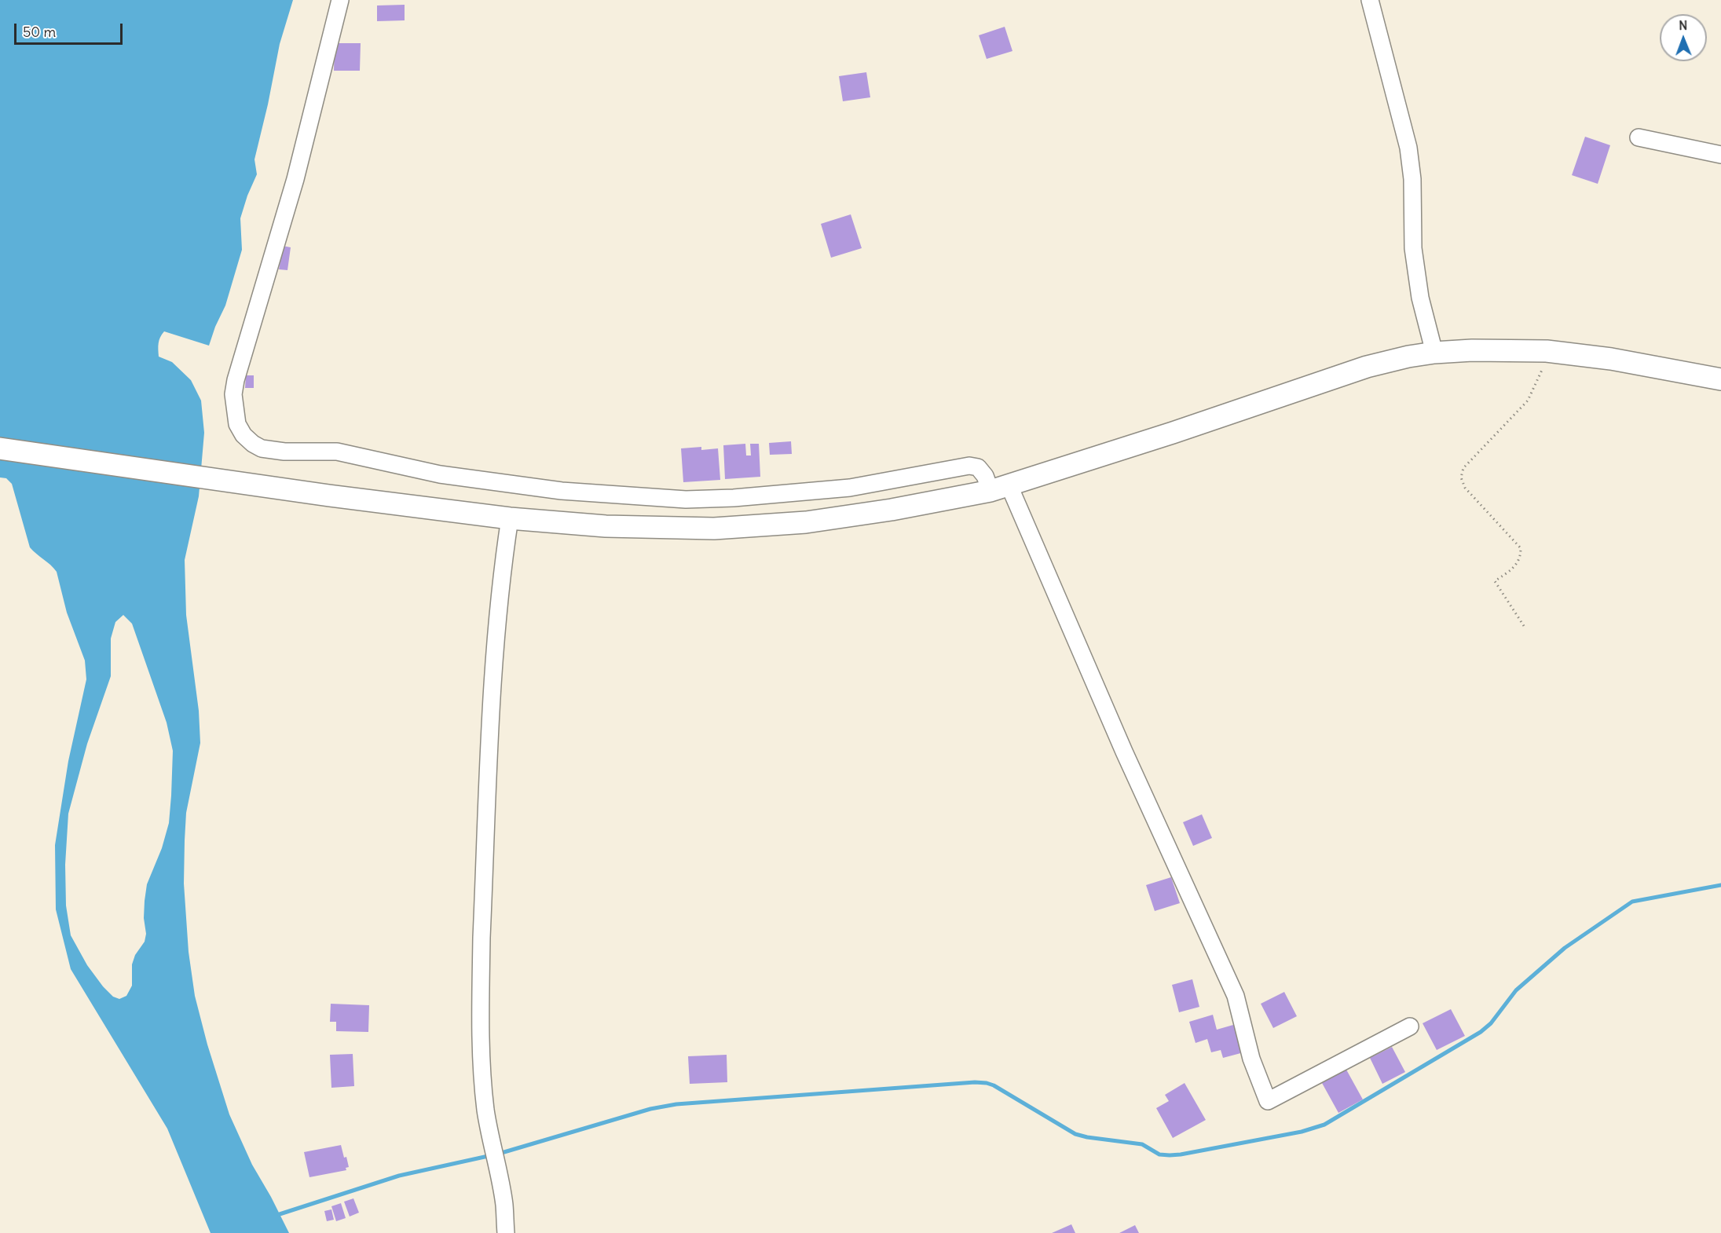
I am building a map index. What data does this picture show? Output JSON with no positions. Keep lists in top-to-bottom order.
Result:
{
  "scale_bar": "50 m",
  "north": "top"
}
